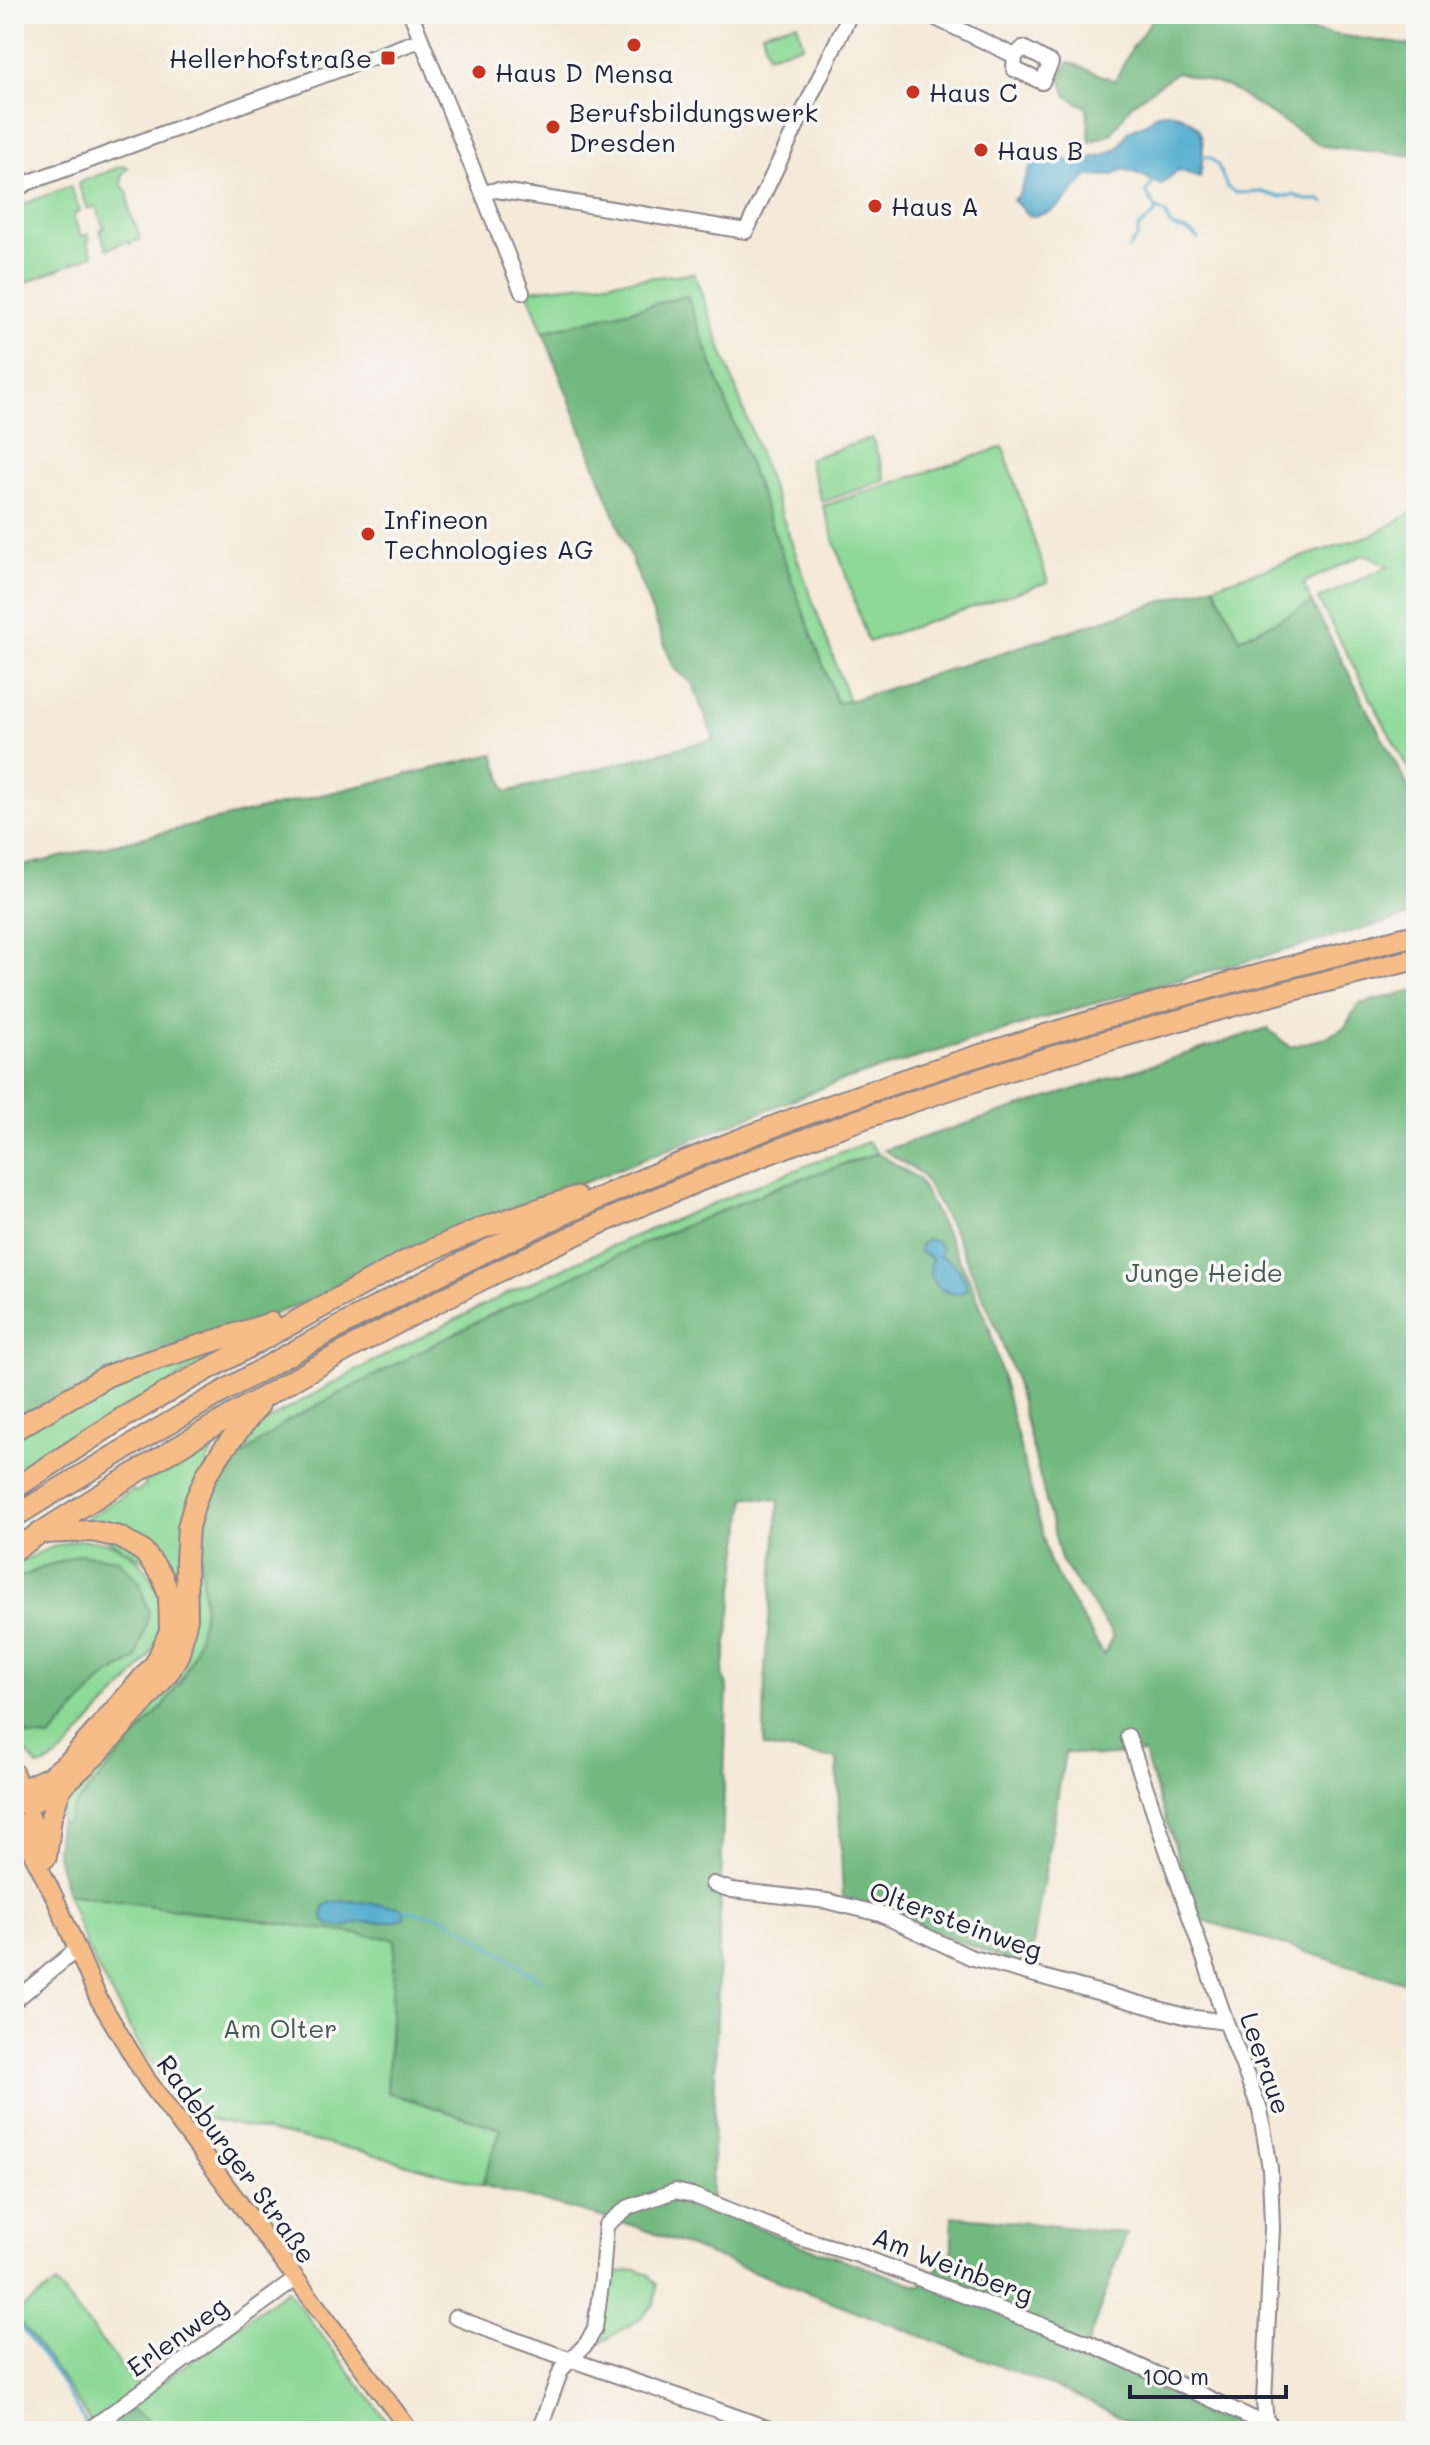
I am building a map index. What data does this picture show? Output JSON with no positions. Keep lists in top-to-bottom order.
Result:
{
  "streets": {
    "main road": ["Radeburger Straße"],
    "street": [
      "Oltersteinweg",
      "Leeraue",
      "Am Weinberg",
      "Erlenweg"
    ]
  },
  "crossings": [
    ["Oltersteinweg", "Leeraue"],
    ["Leeraue", "Am Weinberg"],
    ["Radeburger Straße", "Erlenweg"]
  ],
  "parks": ["Junge Heide", "Am Olter"],
  "places": {
    "other": [
      "Mensa",
      "Haus D",
      "Haus C",
      "Berufsbildungswerk Dresden",
      "Haus B",
      "Haus A",
      "Infineon Technologies AG"
    ],
    "transit": ["Hellerhofstraße"]
  },
  "scale_bar": "100 m"
}
